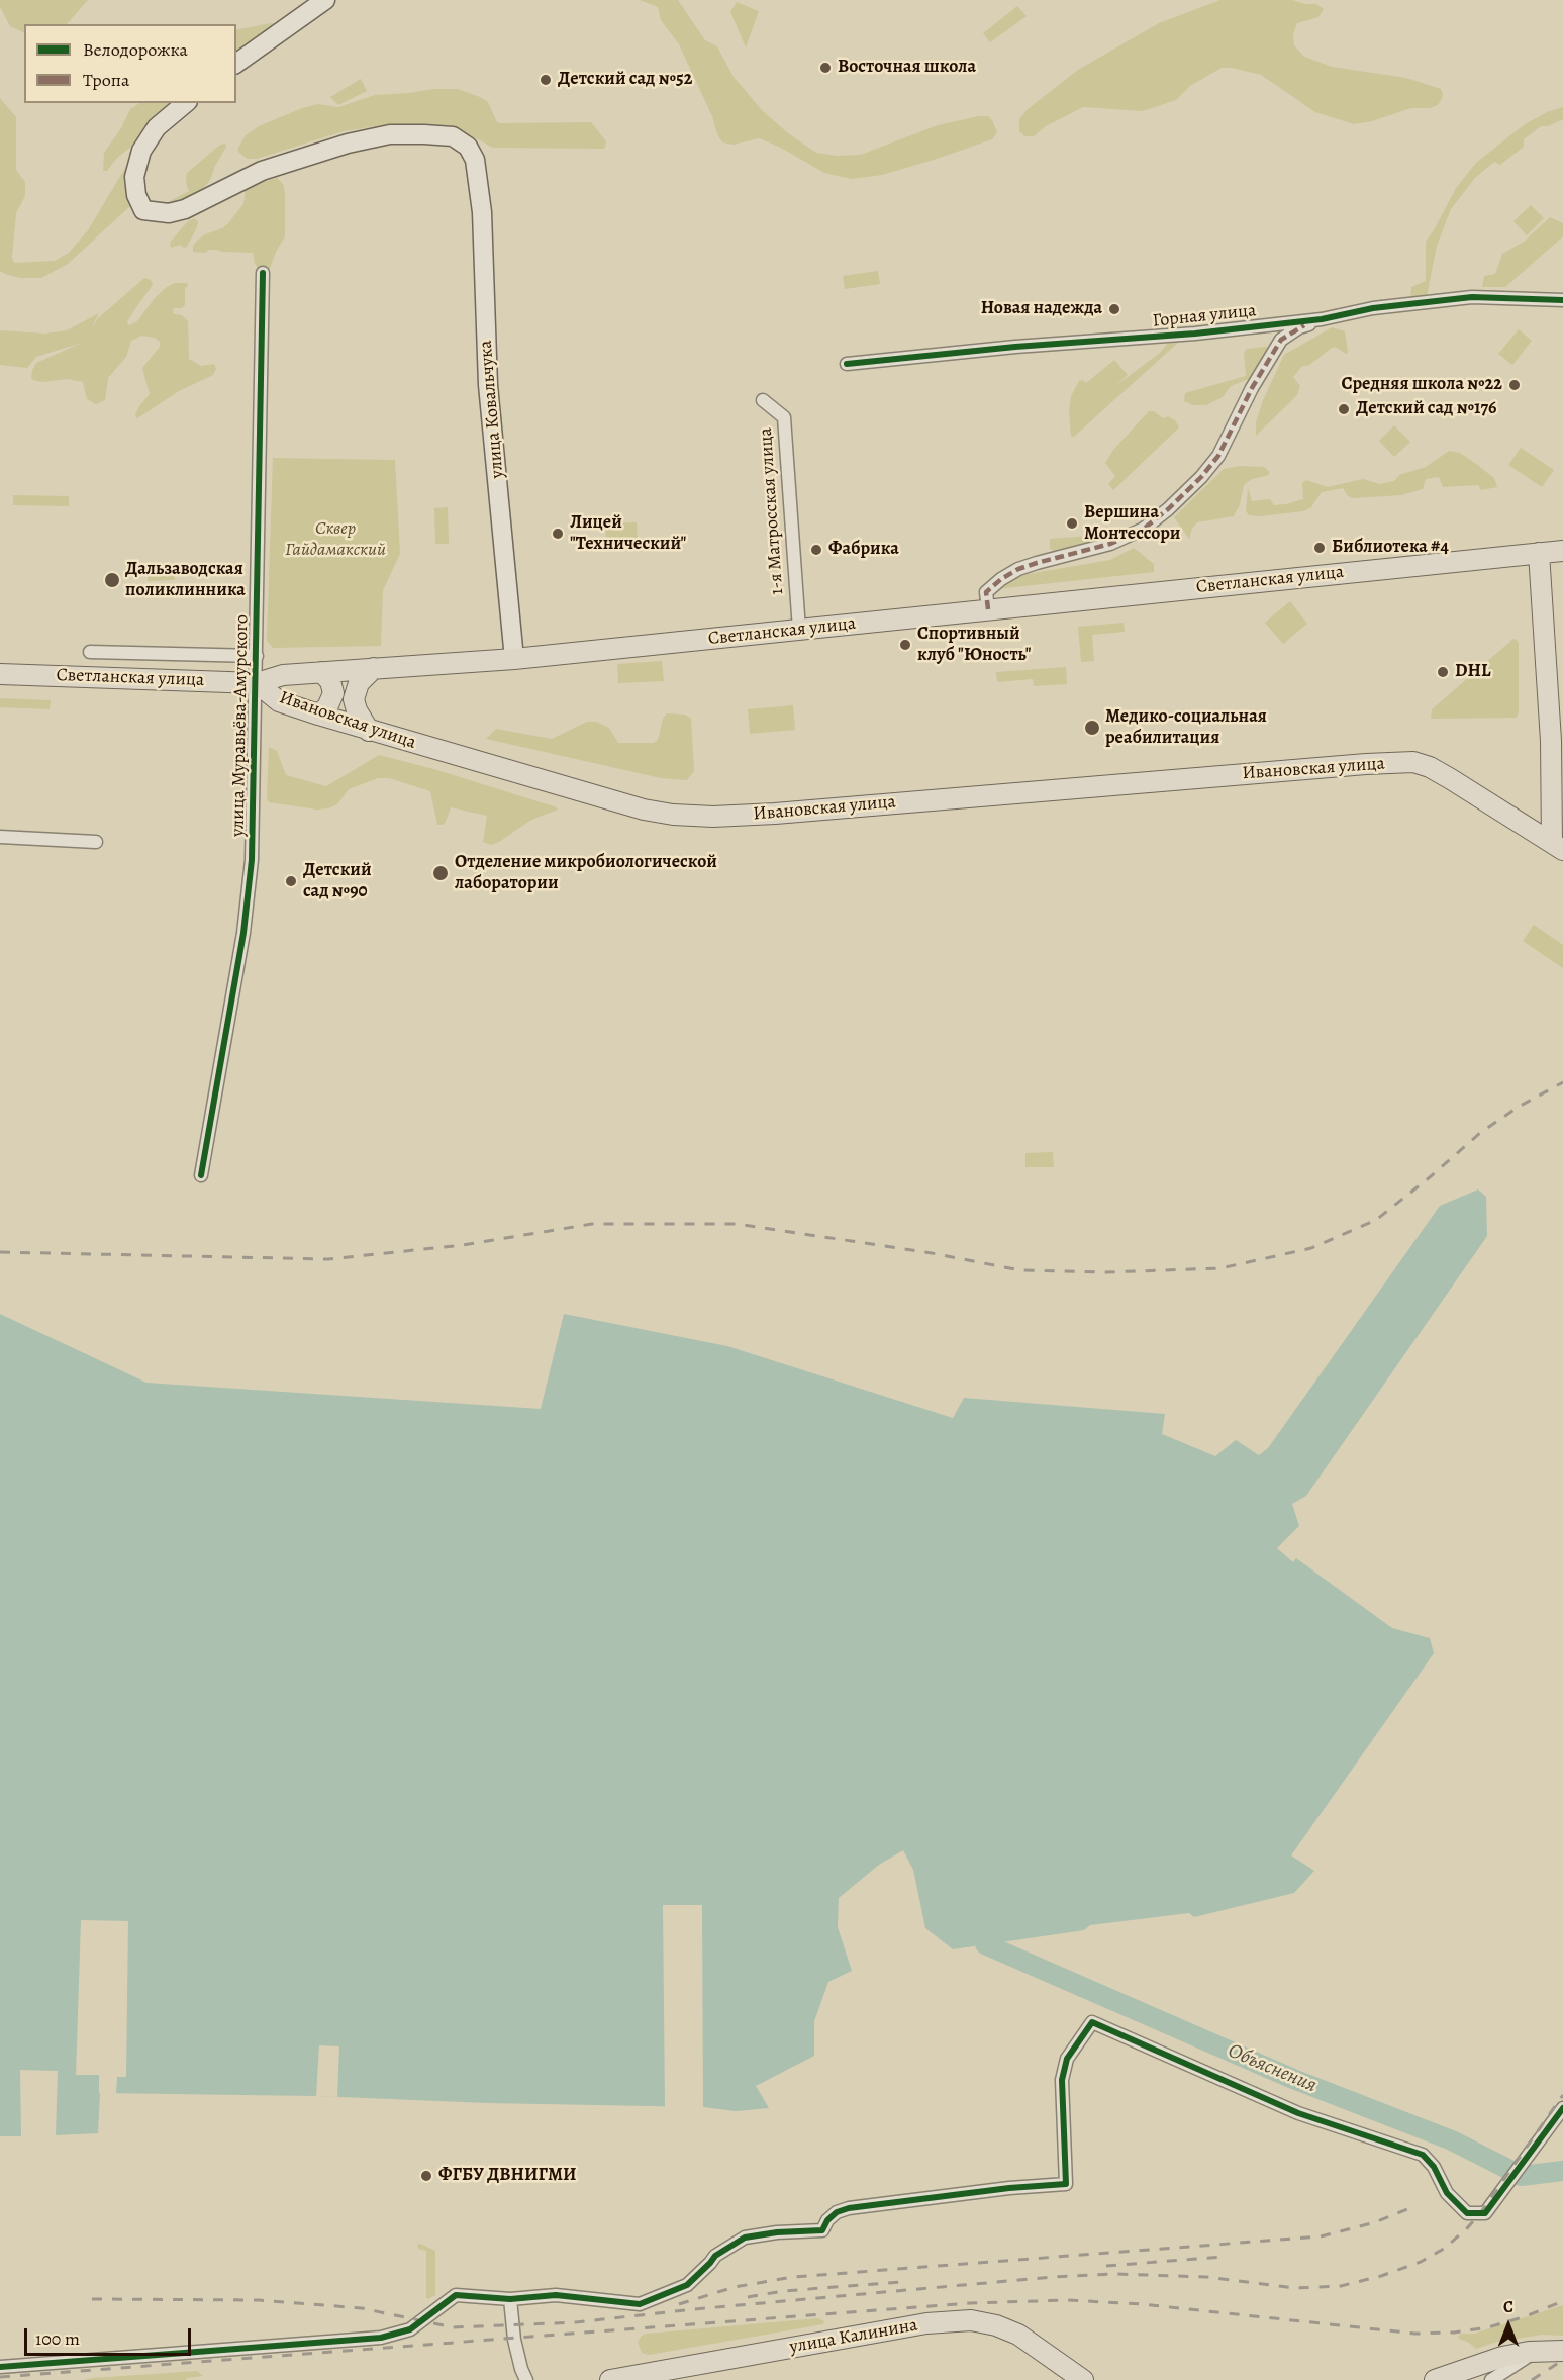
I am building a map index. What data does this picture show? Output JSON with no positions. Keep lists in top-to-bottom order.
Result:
{
  "streets": {
    "main road": [
      "улица Ковальчука",
      "Светланская улица",
      "Ивановская улица",
      "улица Калинина"
    ],
    "street": ["Горная улица", "1-я Матросская улица", "улица Муравьёва-Амурского"]
  },
  "crossings": [
    ["улица Ковальчука", "Светланская улица"],
    ["1-я Матросская улица", "Светланская улица"],
    ["Светланская улица", "Ивановская улица"],
    ["Светланская улица", "улица Муравьёва-Амурского"],
    ["Ивановская улица", "улица Муравьёва-Амурского"]
  ],
  "water": ["Объяснения"],
  "parks": ["Сквер Гайдамакский"],
  "places": [
    "Восточная школа",
    "Детский сад №52",
    "Новая надежда",
    "Средняя школа №22",
    "Детский сад №176",
    "Вершина Монтессори",
    "Лицей \"Технический\"",
    "Библиотека #4",
    "Фабрика",
    "Дальзаводская поликлинника",
    "Спортивный клуб \"Юность\"",
    "DHL",
    "Медико-социальная реабилитация",
    "Отделение микробиологической лаборатории",
    "Детский сад №90",
    "ФГБУ ДВНИГМИ"
  ],
  "legend": ["Велодорожка", "Тропа"],
  "scale_bar": "100 m",
  "north": "top"
}
